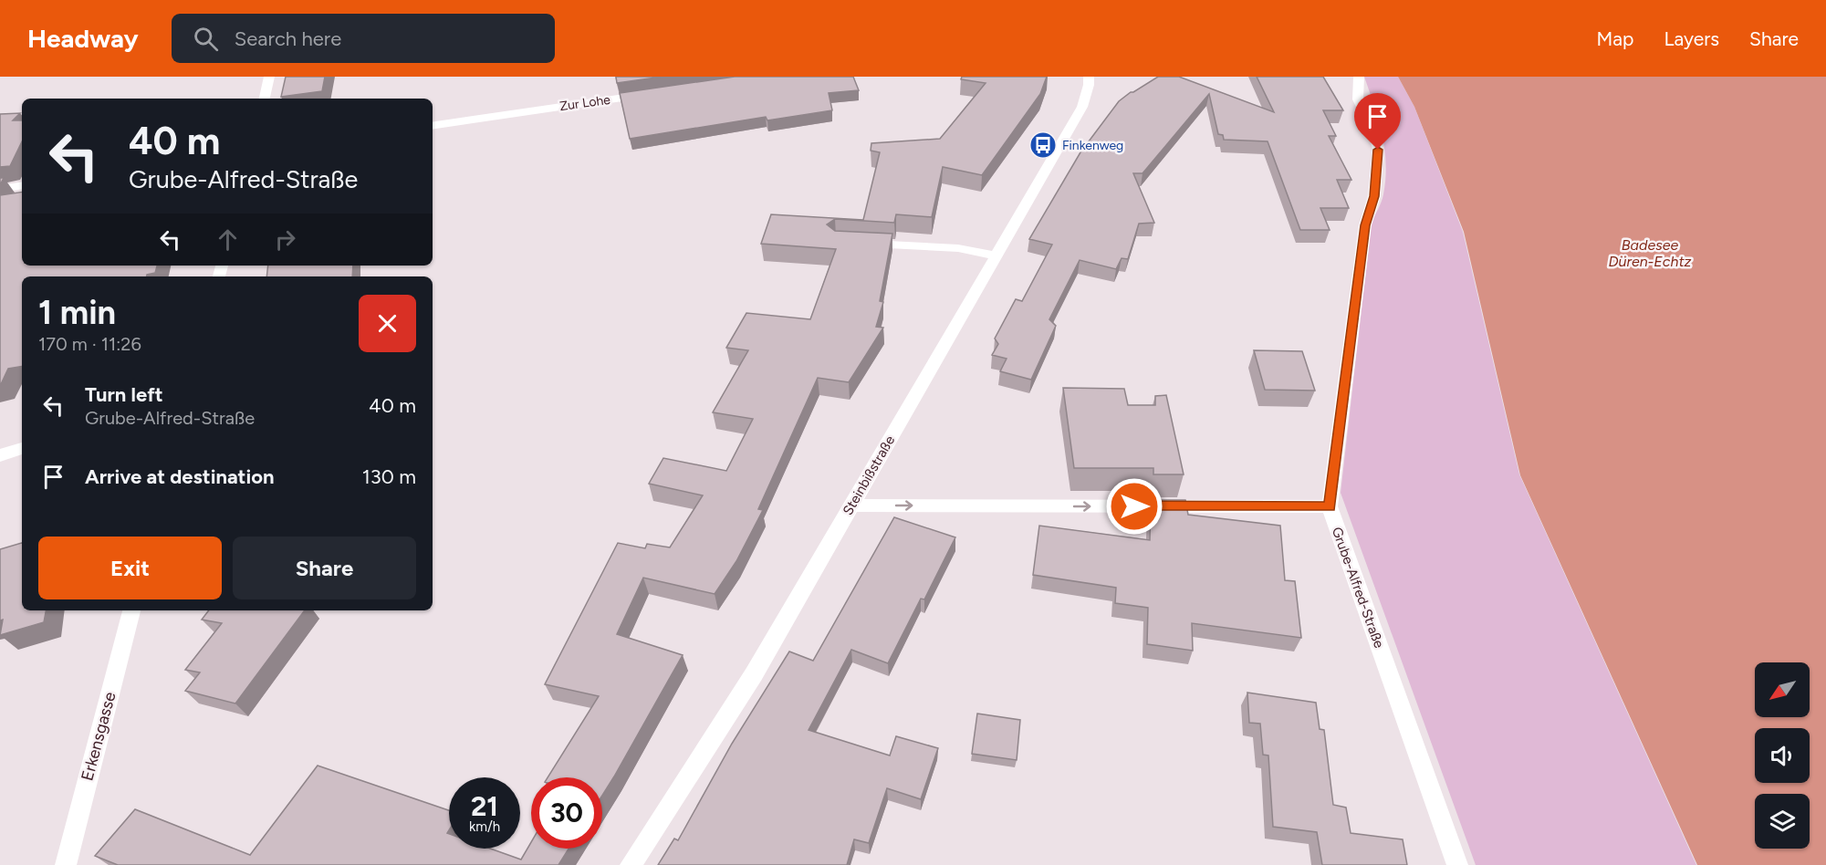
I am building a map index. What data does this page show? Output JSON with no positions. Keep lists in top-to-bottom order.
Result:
{
  "streets": {
    "street": [
      "Zur Lohe",
      "Steinbißstraße",
      "Grube-Alfred-Straße",
      "Erkensgasse"
    ]
  },
  "water": ["Badesee Düren-Echtz"],
  "places": {
    "bus stop": ["Finkenweg"]
  },
  "north": "bottom left",
  "page": {
    "header": "Headway",
    "search": "Search here",
    "nav": ["Map", "Layers", "Share"],
    "turn": ["40 m", "Grube-Alfred-Straße"],
    "heading": ["1 min", "170 m · 11:26"],
    "list": [
      {
        "name": "Turn left",
        "note": "Grube-Alfred-Straße",
        "value": "40 m"
      },
      {
        "name": "Arrive at destination",
        "value": "130 m"
      }
    ],
    "buttons": ["Exit", "Share"],
    "speed": "21 km/h",
    "limit": "30"
  }
}
